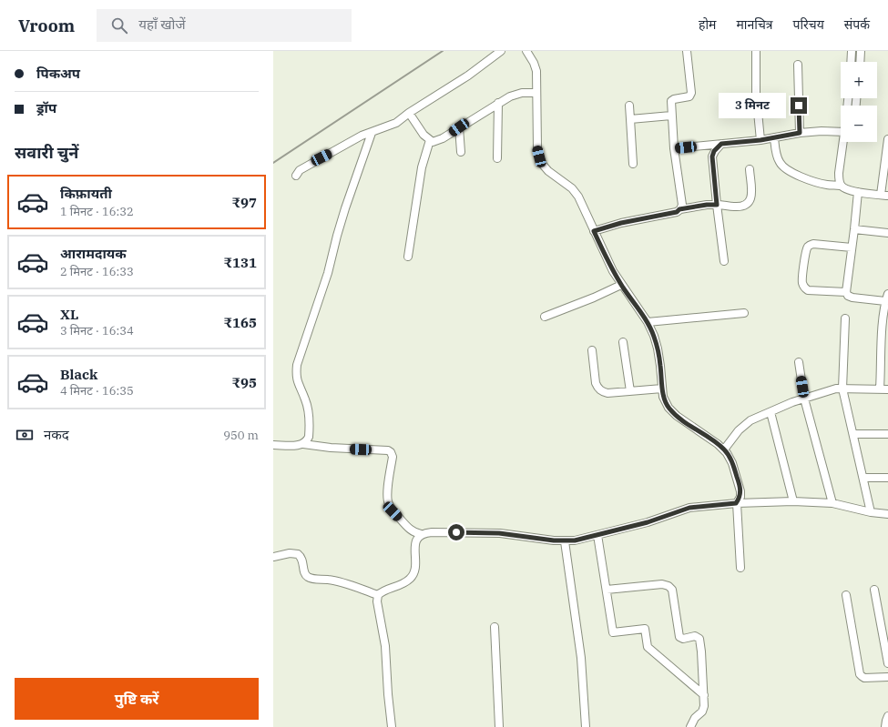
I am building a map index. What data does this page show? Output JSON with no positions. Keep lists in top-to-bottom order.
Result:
{
  "page": {
    "header": "Vroom",
    "search": "यहाँ खोजें",
    "nav": [
      "होम",
      "मानचित्र",
      "परिचय",
      "संपर्क"
    ],
    "banner": ["पिकअप", "ड्रॉप"],
    "map_buttons": ["+", "−"],
    "bubble": "3 मिनट",
    "heading": "सवारी चुनें",
    "list": [
      {
        "name": "किफ़ायती",
        "note": "1 मिनट · 16:32",
        "value": "₹97"
      },
      {
        "name": "आरामदायक",
        "note": "2 मिनट · 16:33",
        "value": "₹131"
      },
      {
        "name": "XL",
        "note": "3 मिनट · 16:34",
        "value": "₹165"
      },
      {
        "name": "Black",
        "note": "4 मिनट · 16:35",
        "value": "₹95"
      }
    ],
    "pay": ["नकद", "950 m"],
    "buttons": "पुष्टि करें"
  }
}
